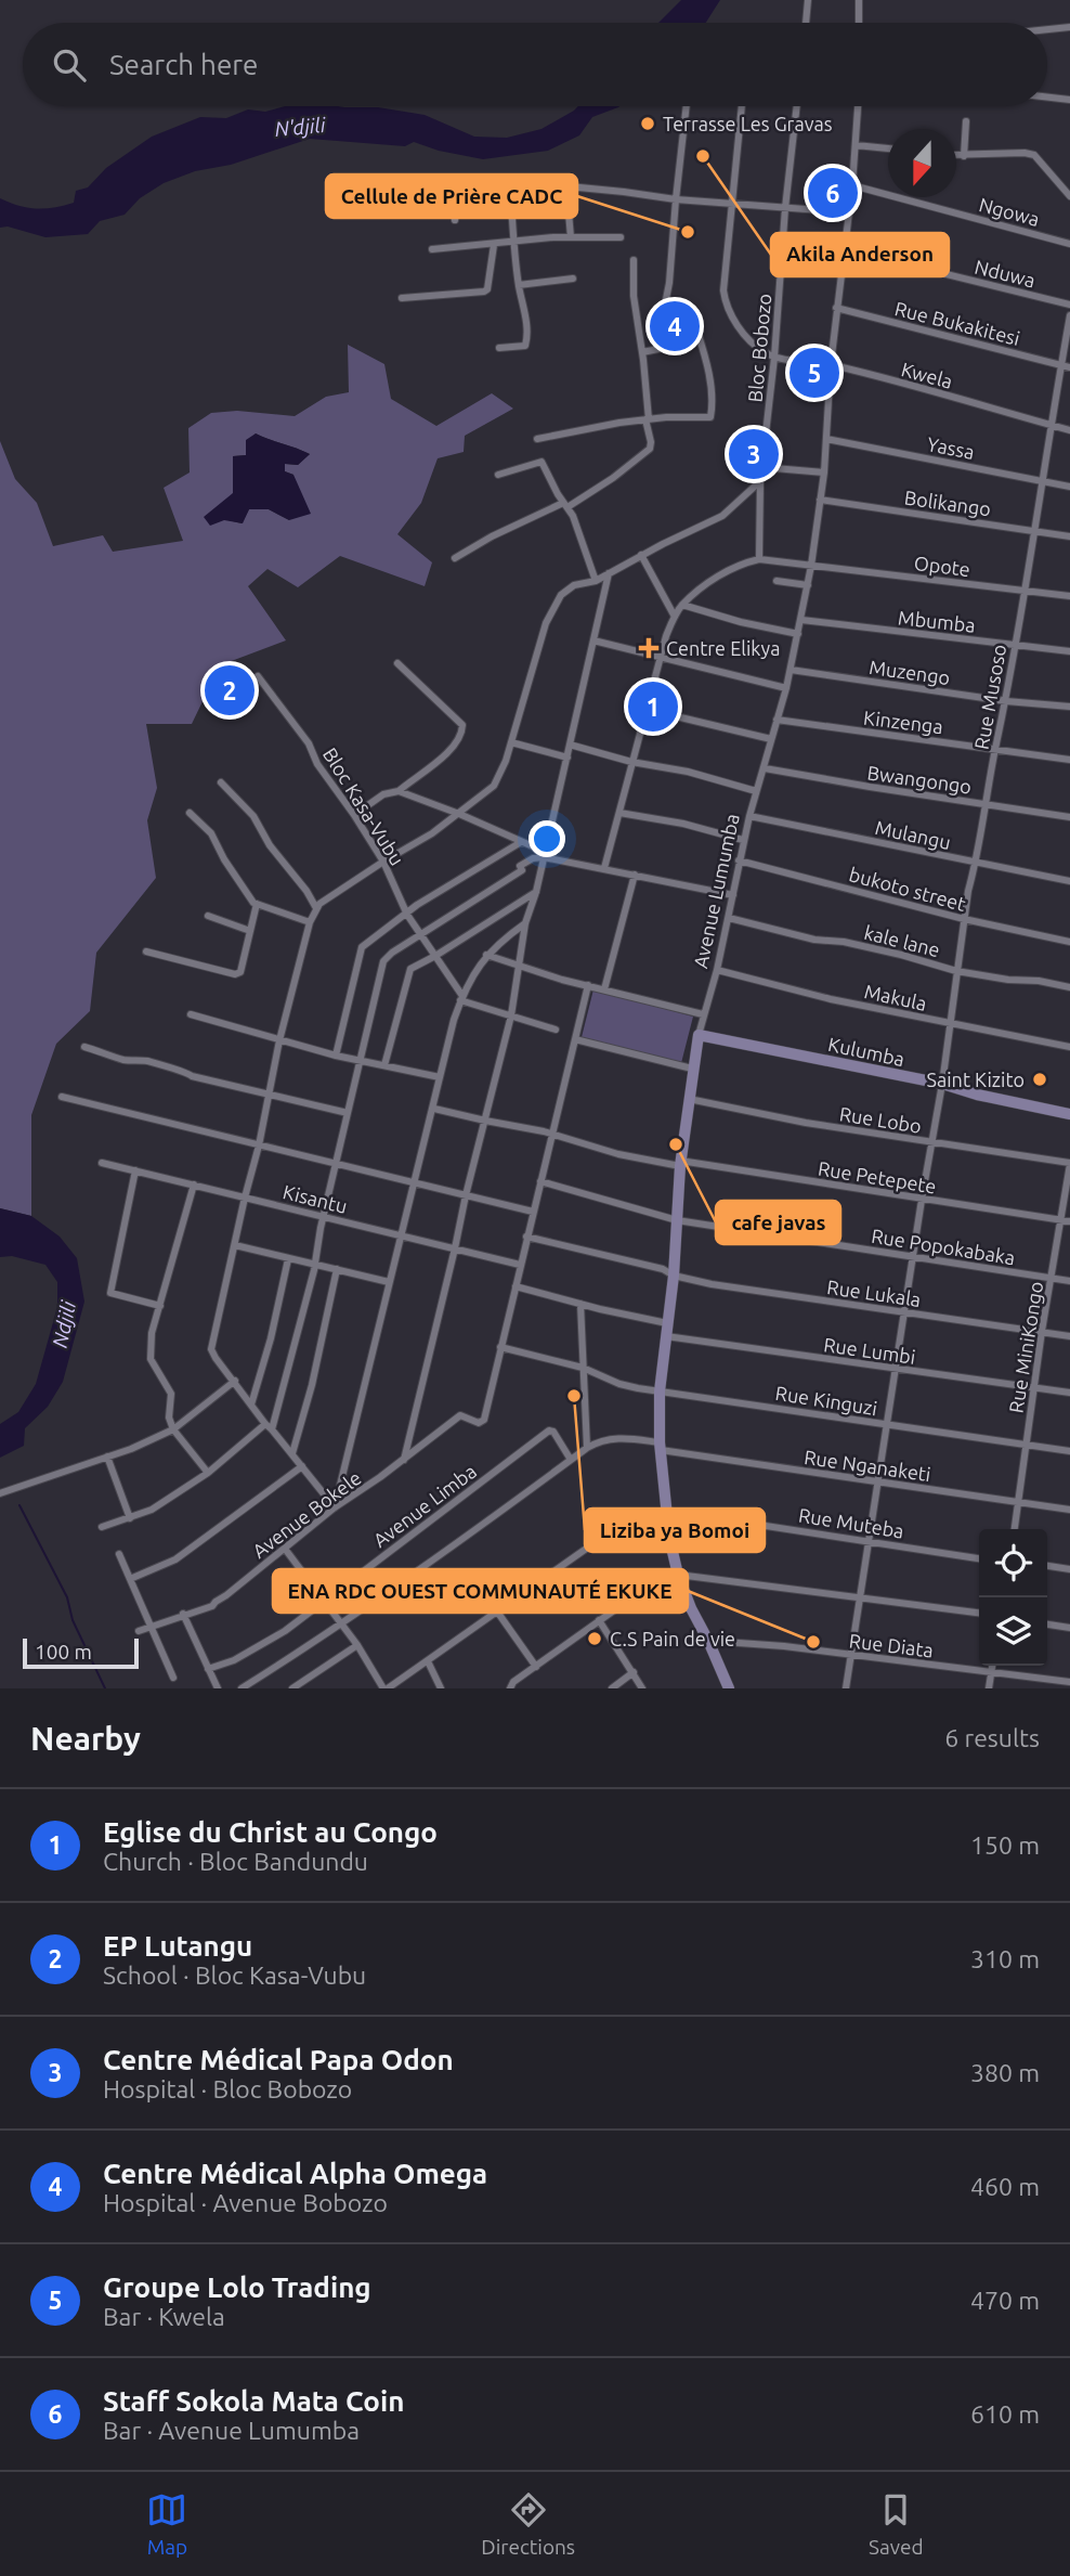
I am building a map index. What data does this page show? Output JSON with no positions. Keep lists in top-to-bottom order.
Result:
{
  "streets": {
    "street": [
      "Ngowa",
      "Nduwa",
      "Rue Bukakitesi",
      "Bloc Bobozo",
      "Kwela",
      "Yassa",
      "Bolikango",
      "Opote",
      "Mbumba",
      "Muzengo",
      "Rue Musoso",
      "Kinzenga",
      "Bwangongo",
      "Bloc Kasa-Vubu",
      "Mulangu",
      "bukoto street",
      "Avenue Lumumba",
      "kale lane",
      "Makula",
      "Kulumba",
      "Rue Lobo",
      "Rue Petepete",
      "Kisantu",
      "Rue Popokabaka",
      "Rue Lukala",
      "Rue MiniKongo",
      "Rue Lumbi",
      "Rue Kinguzi",
      "Rue Nganaketi",
      "Avenue Limba",
      "Avenue Bokele",
      "Rue Muteba",
      "Rue Diata"
    ]
  },
  "crossings": [
    ["Ngowa", "Avenue Lumumba"],
    ["Nduwa", "Avenue Lumumba"],
    ["Rue Bukakitesi", "Rue Musoso"],
    ["Rue Bukakitesi", "Avenue Lumumba"],
    ["Bloc Bobozo", "Kwela"],
    ["Bloc Bobozo", "Opote"],
    ["Kwela", "Rue Musoso"],
    ["Kwela", "Avenue Lumumba"],
    ["Yassa", "Rue Musoso"],
    ["Yassa", "Avenue Lumumba"],
    ["Bolikango", "Rue Musoso"],
    ["Bolikango", "Avenue Lumumba"],
    ["Opote", "Rue Musoso"],
    ["Opote", "Avenue Lumumba"],
    ["Mbumba", "Rue Musoso"],
    ["Mbumba", "Avenue Lumumba"],
    ["Muzengo", "Rue Musoso"],
    ["Muzengo", "Avenue Lumumba"],
    ["Rue Musoso", "Kinzenga"],
    ["Rue Musoso", "Bwangongo"],
    ["Rue Musoso", "Mulangu"],
    ["Rue Musoso", "bukoto street"],
    ["Rue Musoso", "kale lane"],
    ["Rue Musoso", "Makula"],
    ["Rue Musoso", "Kulumba"],
    ["Rue Musoso", "Rue Lobo"],
    ["Rue Musoso", "Rue Petepete"],
    ["Rue Musoso", "Rue Popokabaka"],
    ["Rue Musoso", "Rue Lukala"],
    ["Rue Musoso", "Rue Lumbi"],
    ["Rue Musoso", "Rue Kinguzi"],
    ["Rue Musoso", "Rue Nganaketi"],
    ["Rue Musoso", "Rue Muteba"],
    ["Rue Musoso", "Rue Diata"],
    ["Kinzenga", "Avenue Lumumba"],
    ["Bwangongo", "Avenue Lumumba"],
    ["Mulangu", "Avenue Lumumba"],
    ["bukoto street", "Avenue Lumumba"],
    ["Avenue Lumumba", "kale lane"],
    ["Avenue Lumumba", "Makula"],
    ["Avenue Lumumba", "Kulumba"],
    ["Avenue Lumumba", "Rue Lobo"],
    ["Avenue Lumumba", "Rue Petepete"],
    ["Avenue Lumumba", "Rue Popokabaka"],
    ["Avenue Lumumba", "Rue Lukala"],
    ["Avenue Lumumba", "Rue Lumbi"],
    ["Avenue Lumumba", "Rue Kinguzi"],
    ["Avenue Lumumba", "Rue Nganaketi"],
    ["Avenue Lumumba", "Rue Muteba"],
    ["Avenue Lumumba", "Rue Diata"],
    ["Rue Lobo", "Rue MiniKongo"],
    ["Rue Petepete", "Rue MiniKongo"],
    ["Rue Popokabaka", "Rue MiniKongo"],
    ["Rue Lukala", "Rue MiniKongo"],
    ["Rue MiniKongo", "Rue Lumbi"],
    ["Rue MiniKongo", "Rue Kinguzi"],
    ["Rue MiniKongo", "Rue Nganaketi"]
  ],
  "water": ["N'djili", "Ndjili"],
  "places": {
    "other": [
      "Terrasse Les Gravas",
      "Akila Anderson",
      "Cellule de Prière CADC",
      "Saint Kizito",
      "cafe javas",
      "Liziba ya Bomoi",
      "C.S Pain de vie",
      "ENA RDC OUEST COMMUNAUTÉ EKUKE"
    ],
    "health": ["Centre Elikya"]
  },
  "scale_bar": "100 m",
  "north": "bottom",
  "page": {
    "search": "Search here",
    "pins": [
      "6",
      "4",
      "5",
      "3",
      "2",
      "1"
    ],
    "scale": "100 m",
    "heading": ["Nearby", "6 results"],
    "list": [
      {
        "mark": "1",
        "name": "Eglise du Christ au Congo",
        "note": "Church · Bloc Bandundu",
        "value": "150 m"
      },
      {
        "mark": "2",
        "name": "EP Lutangu",
        "note": "School · Bloc Kasa-Vubu",
        "value": "310 m"
      },
      {
        "mark": "3",
        "name": "Centre Médical Papa Odon",
        "note": "Hospital · Bloc Bobozo",
        "value": "380 m"
      },
      {
        "mark": "4",
        "name": "Centre Médical Alpha Omega",
        "note": "Hospital · Avenue Bobozo",
        "value": "460 m"
      },
      {
        "mark": "5",
        "name": "Groupe Lolo Trading",
        "note": "Bar · Kwela",
        "value": "470 m"
      },
      {
        "mark": "6",
        "name": "Staff Sokola Mata Coin",
        "note": "Bar · Avenue Lumumba",
        "value": "610 m"
      }
    ],
    "nav": ["Map", "Directions", "Saved"]
  }
}
